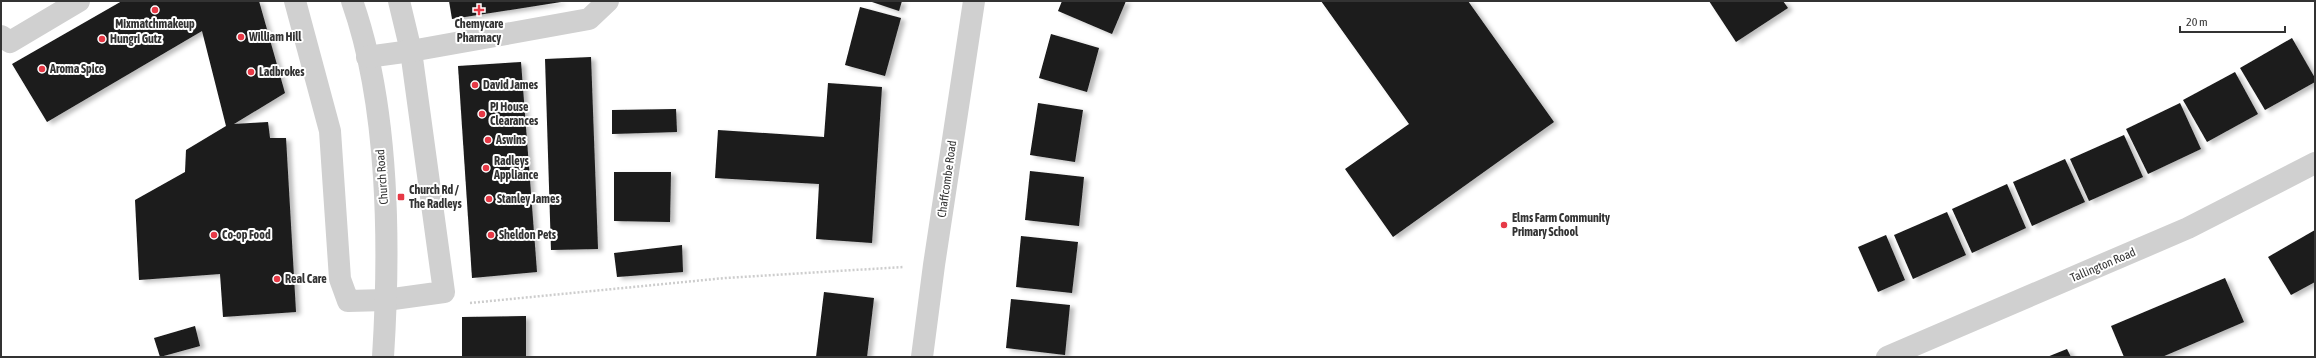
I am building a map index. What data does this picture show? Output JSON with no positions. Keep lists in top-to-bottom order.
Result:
{
  "streets": {
    "street": ["Church Road", "Chaffcombe Road", "Tallington Road"]
  },
  "places": {
    "other": [
      "Mixmatchmakeup",
      "William Hill",
      "Hungri Gutz",
      "Aroma Spice",
      "Ladbrokes",
      "David James",
      "PJ House Clearances",
      "Aswins",
      "Radleys Appliance",
      "Stanley James",
      "Elms Farm Community Primary School",
      "Co-op Food",
      "Sheldon Pets",
      "Real Care"
    ],
    "health": ["Chemycare Pharmacy"],
    "transit": ["Church Rd / The Radleys"]
  },
  "scale_bar": "20 m"
}
